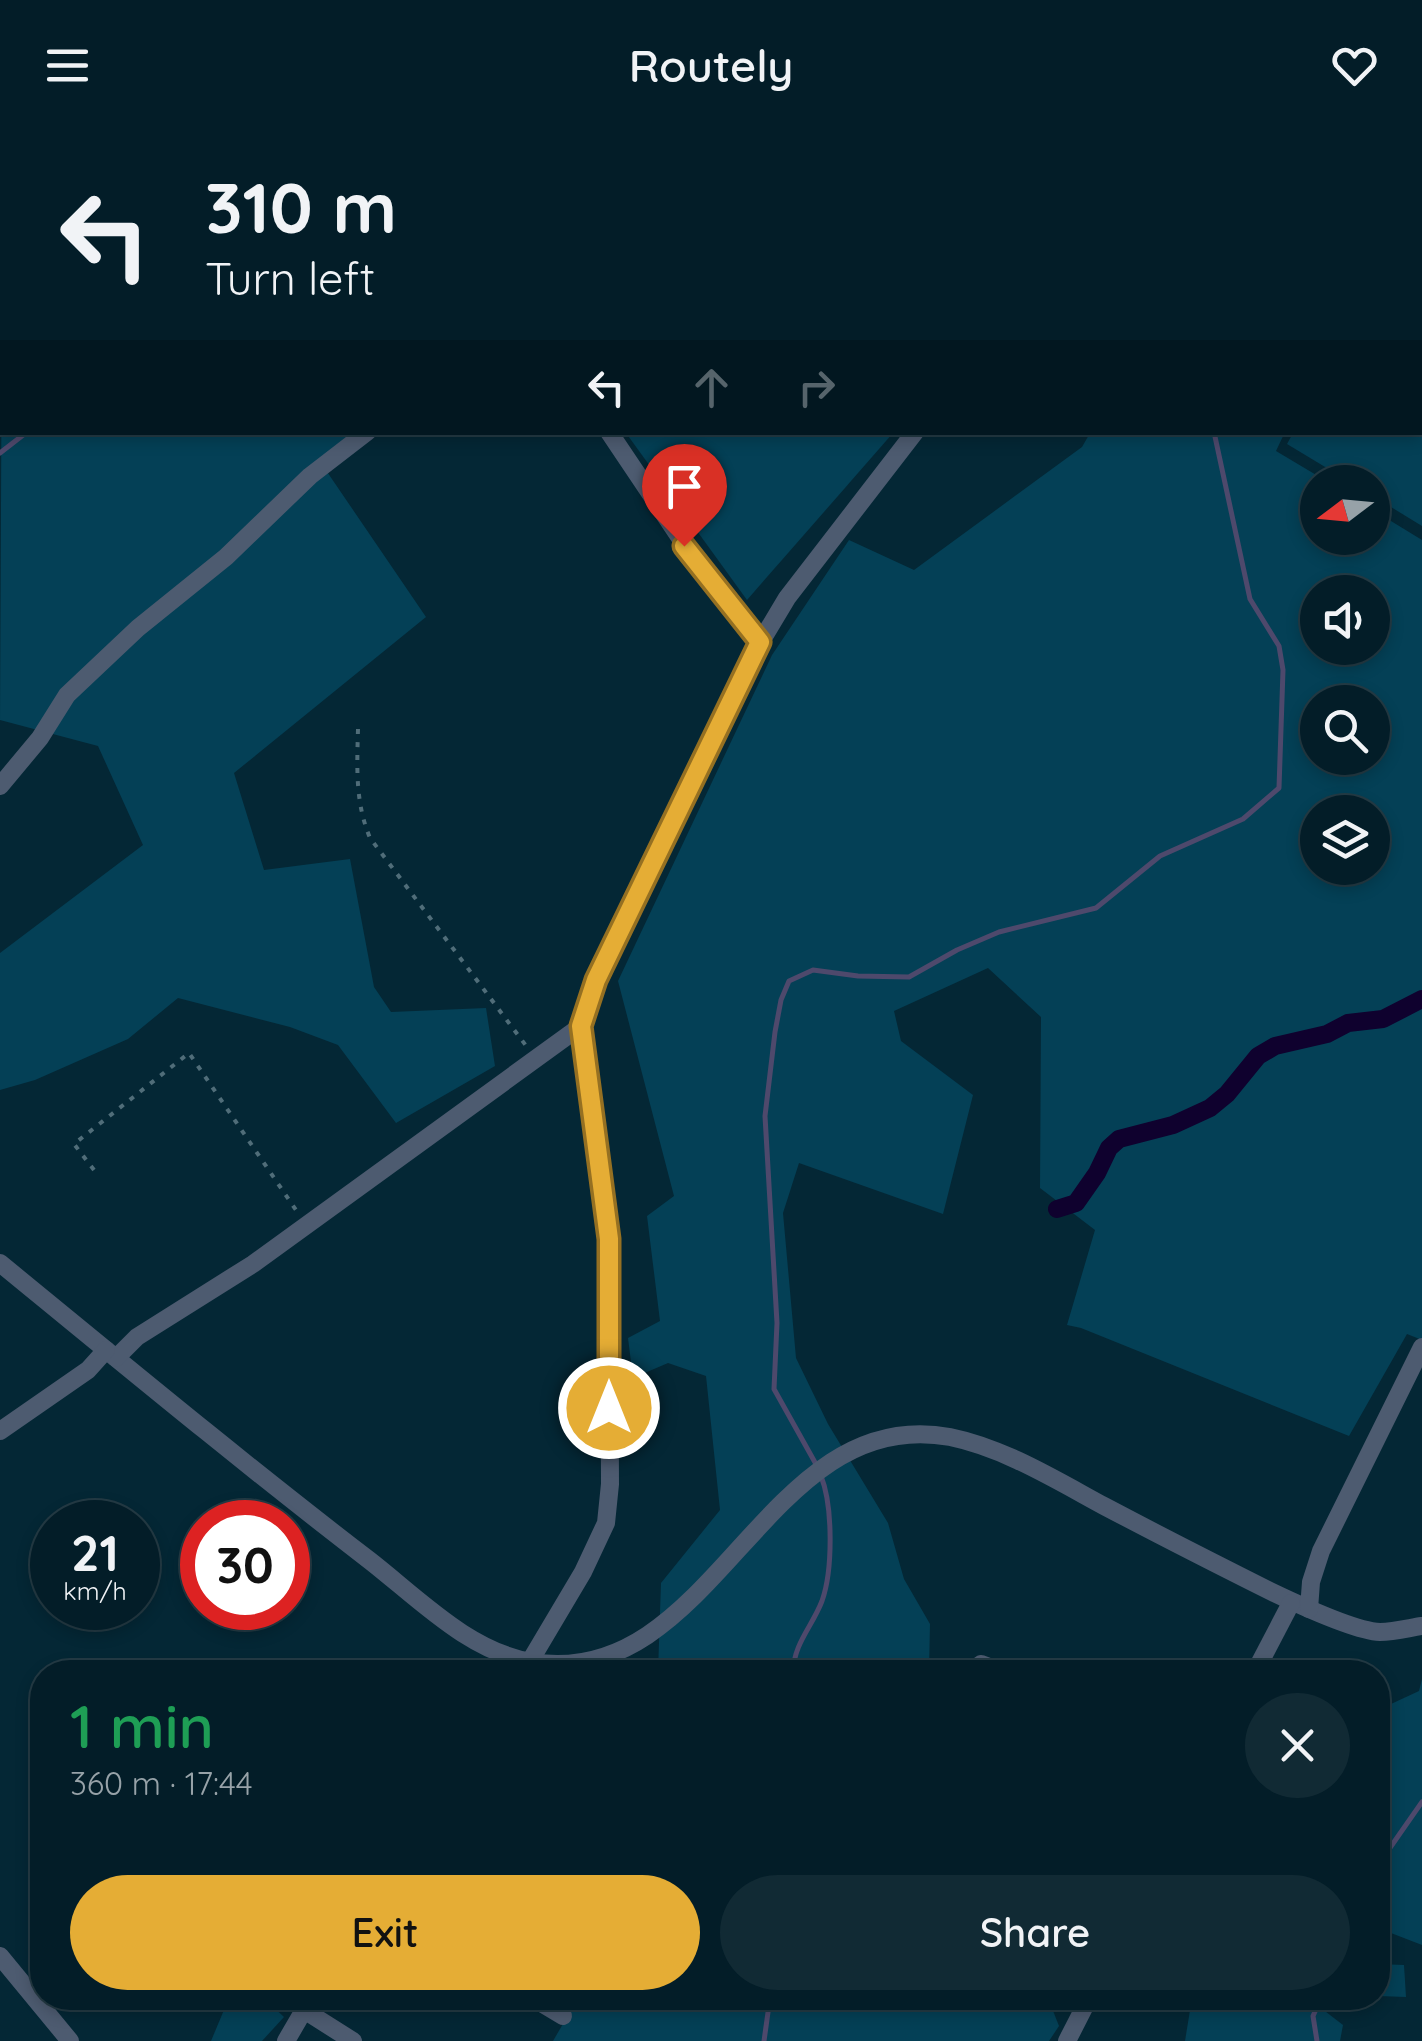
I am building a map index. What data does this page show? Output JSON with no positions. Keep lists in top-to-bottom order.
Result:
{
  "north": "left",
  "page": {
    "header": "Routely",
    "turn": ["310 m", "Turn left"],
    "speed": "21 km/h",
    "limit": "30",
    "heading": ["1 min", "360 m · 17:44"],
    "buttons": ["Exit", "Share"]
  }
}
